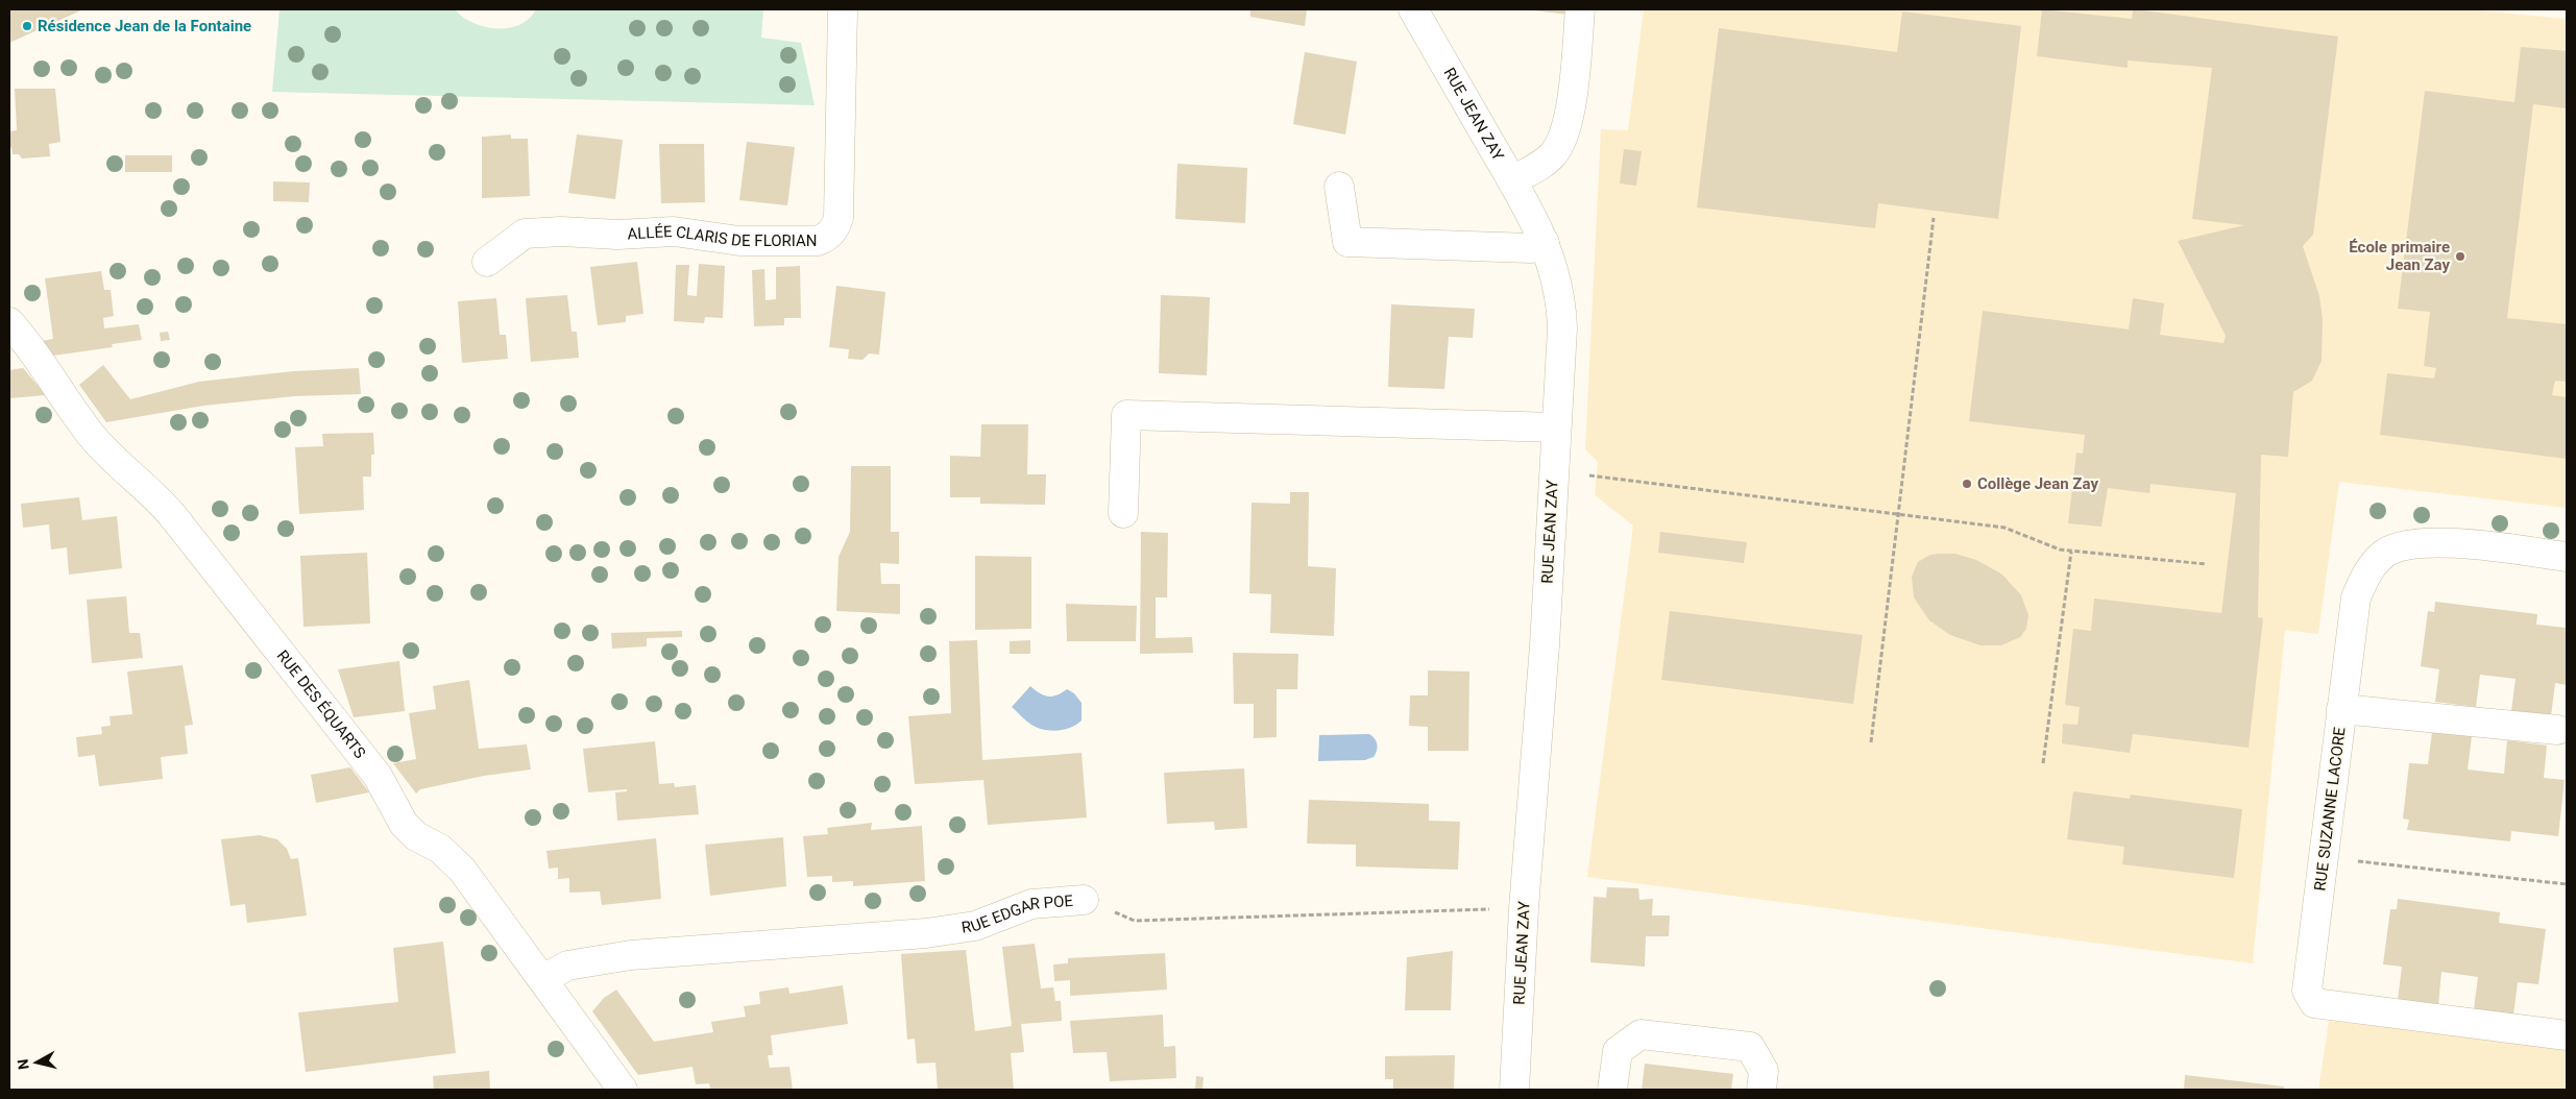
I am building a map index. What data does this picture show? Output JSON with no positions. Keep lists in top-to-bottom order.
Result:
{
  "streets": {
    "street": [
      "RUE JEAN ZAY",
      "ALLÉE CLARIS DE FLORIAN",
      "RUE DES ÉQUARTS",
      "RUE SUZANNE LACORE",
      "RUE EDGAR POE"
    ]
  },
  "crossings": [
    ["RUE JEAN ZAY", "RUE EDGAR POE"],
    ["RUE DES ÉQUARTS", "RUE EDGAR POE"]
  ],
  "places": ["Résidence Jean de la Fontaine", "École primaire Jean Zay", "Collège Jean Zay"],
  "north": "left"
}
